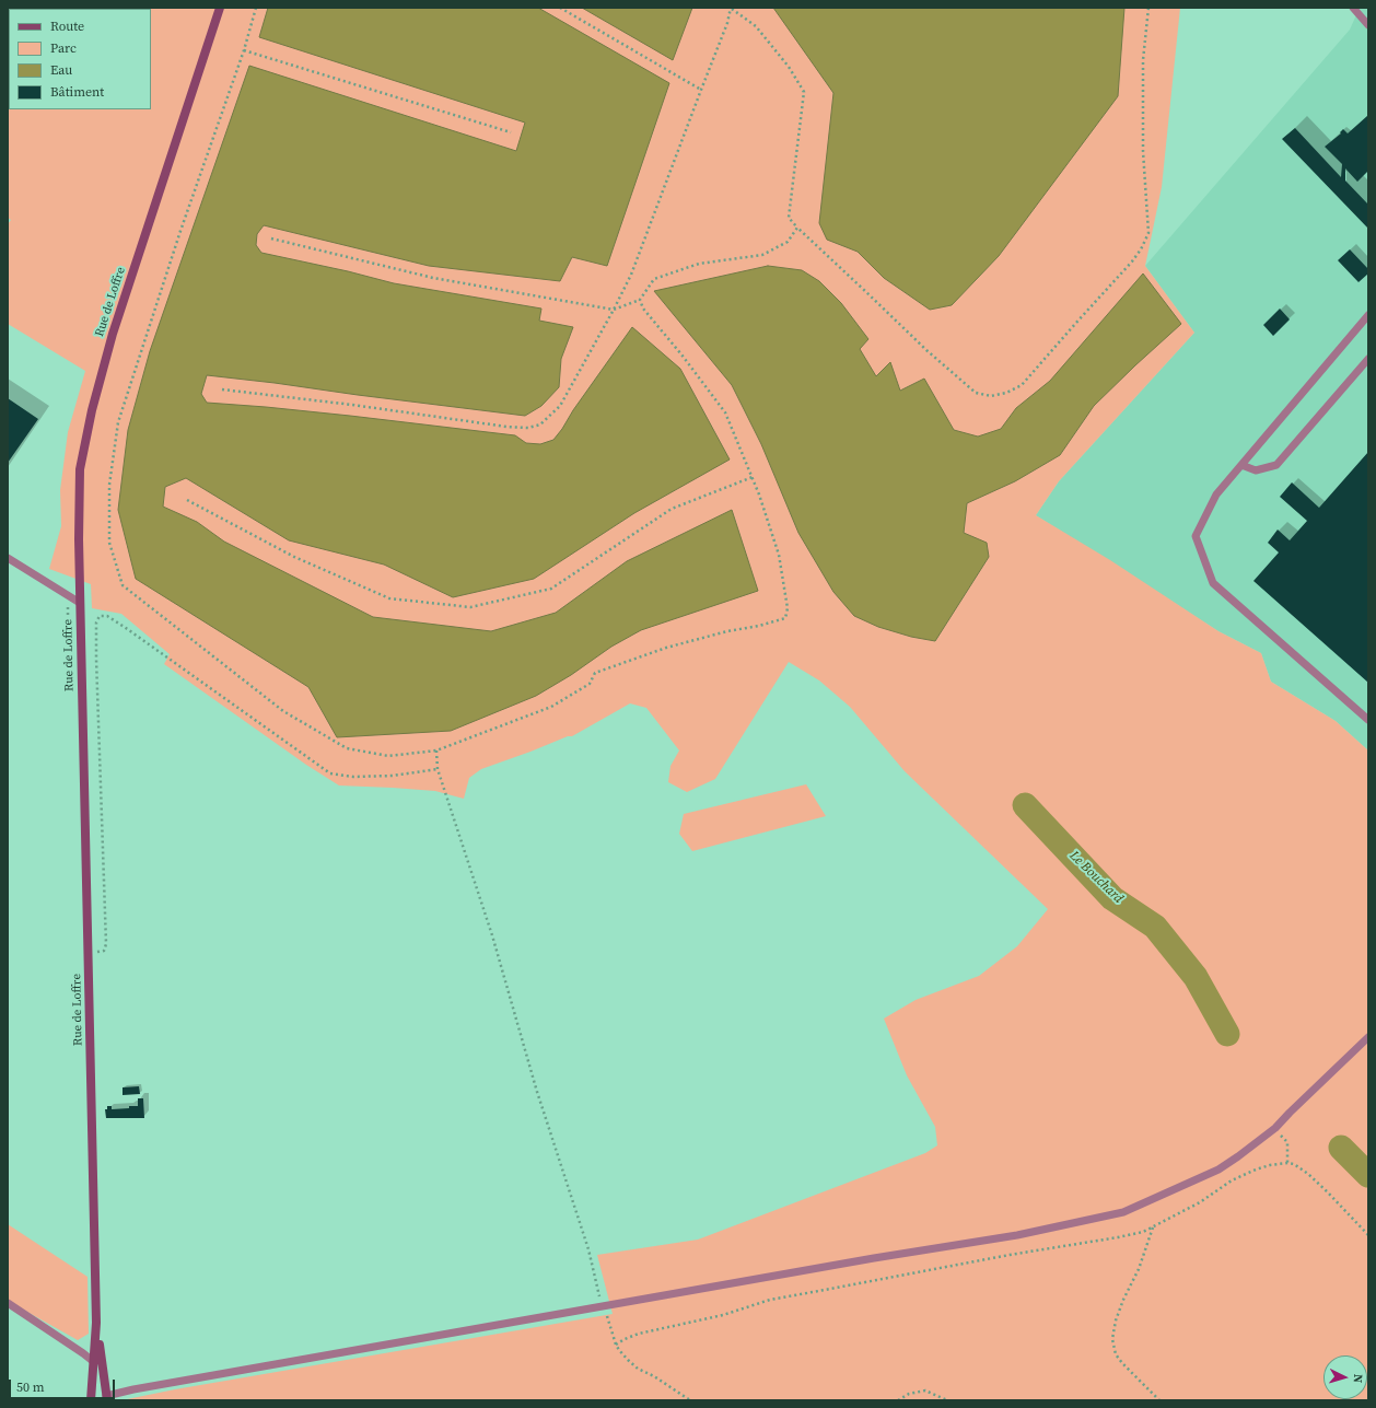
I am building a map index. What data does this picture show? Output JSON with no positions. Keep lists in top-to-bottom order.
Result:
{
  "streets": {
    "main road": ["Rue de Loffre"]
  },
  "water": ["Le Bouchard"],
  "legend": [
    "Route",
    "Parc",
    "Eau",
    "Bâtiment"
  ],
  "scale_bar": "50 m",
  "north": "right"
}
